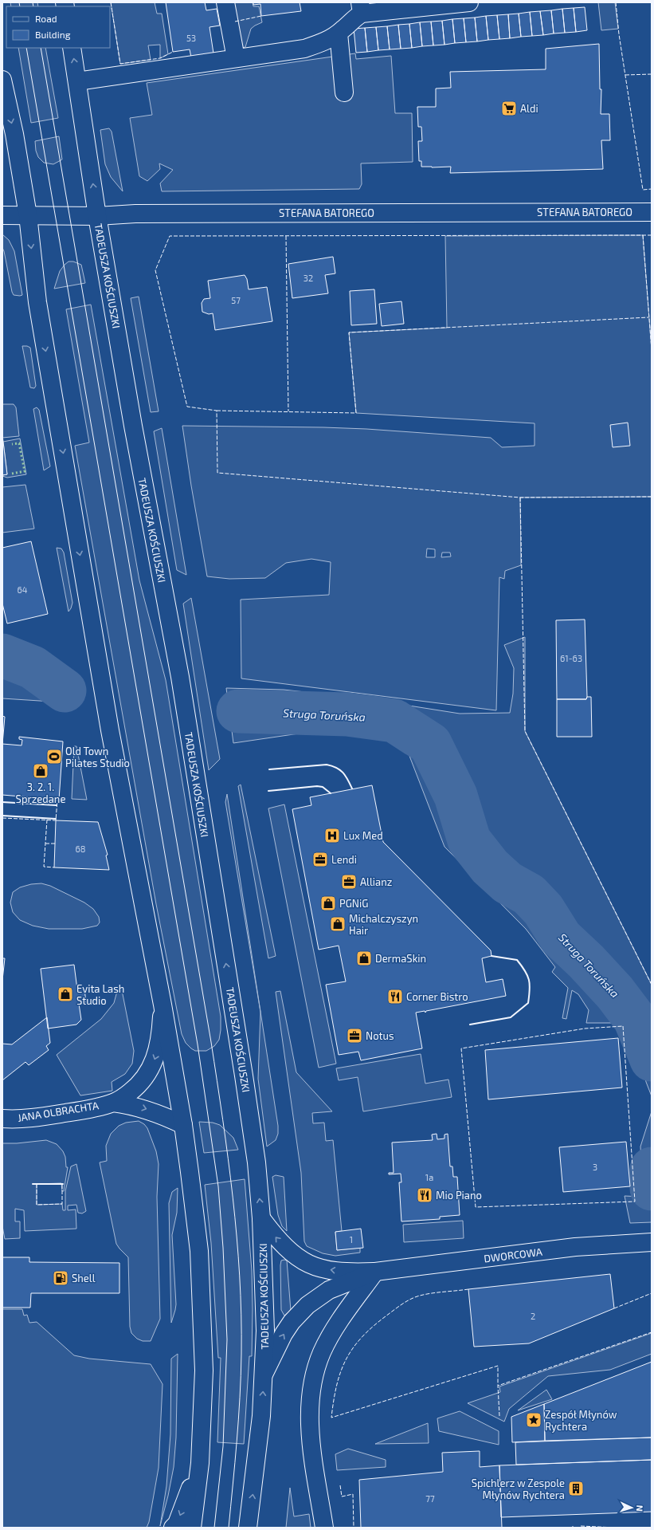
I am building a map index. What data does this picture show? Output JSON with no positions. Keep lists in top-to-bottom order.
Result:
{
  "streets": {
    "main road": [
      "STEFANA BATOREGO",
      "TADEUSZA KOŚCIUSZKI",
      "JANA OLBRACHTA",
      "DWORCOWA"
    ]
  },
  "crossings": [
    ["STEFANA BATOREGO", "TADEUSZA KOŚCIUSZKI"],
    ["TADEUSZA KOŚCIUSZKI", "DWORCOWA"]
  ],
  "water": ["Struga Toruńska"],
  "places": {
    "supermarket": ["Aldi"],
    "sports": ["Old Town Pilates Studio"],
    "shop": [
      "3. 2. 1. Sprzedane",
      "PGNiG",
      "Michalczyszyn Hair",
      "DermaSkin",
      "Evita Lash Studio"
    ],
    "hospital": ["Lux Med"],
    "office": ["Lendi", "Allianz", "Notus"],
    "restaurant": ["Corner Bistro", "Mio Piano"],
    "fuel station": ["Shell"],
    "place": ["Zespół Młynów Rychtera"],
    "building": ["Spichlerz w Zespole Młynów Rychtera"]
  },
  "house_numbers": [
    "53",
    "32",
    "57",
    "64",
    "61-63",
    "68",
    "3",
    "1a",
    "1",
    "2",
    "77"
  ],
  "legend": ["Road", "Building"],
  "north": "right"
}
